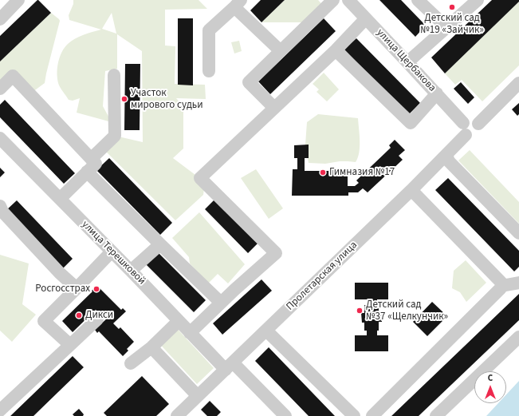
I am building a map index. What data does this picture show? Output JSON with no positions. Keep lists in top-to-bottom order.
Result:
{
  "streets": {
    "street": ["улица Щербакова", "улица Терешковой", "Пролетарская улица"]
  },
  "crossings": [
    ["улица Щербакова", "Пролетарская улица"],
    ["улица Терешковой", "Пролетарская улица"]
  ],
  "places": [
    "Детский сад №19 «Зайчик»",
    "Участок мирового судьи",
    "Гимназия №17",
    "Росгосстрах",
    "Детский сад №37 «Щелкунчик»",
    "Дикси"
  ],
  "north": "top"
}
